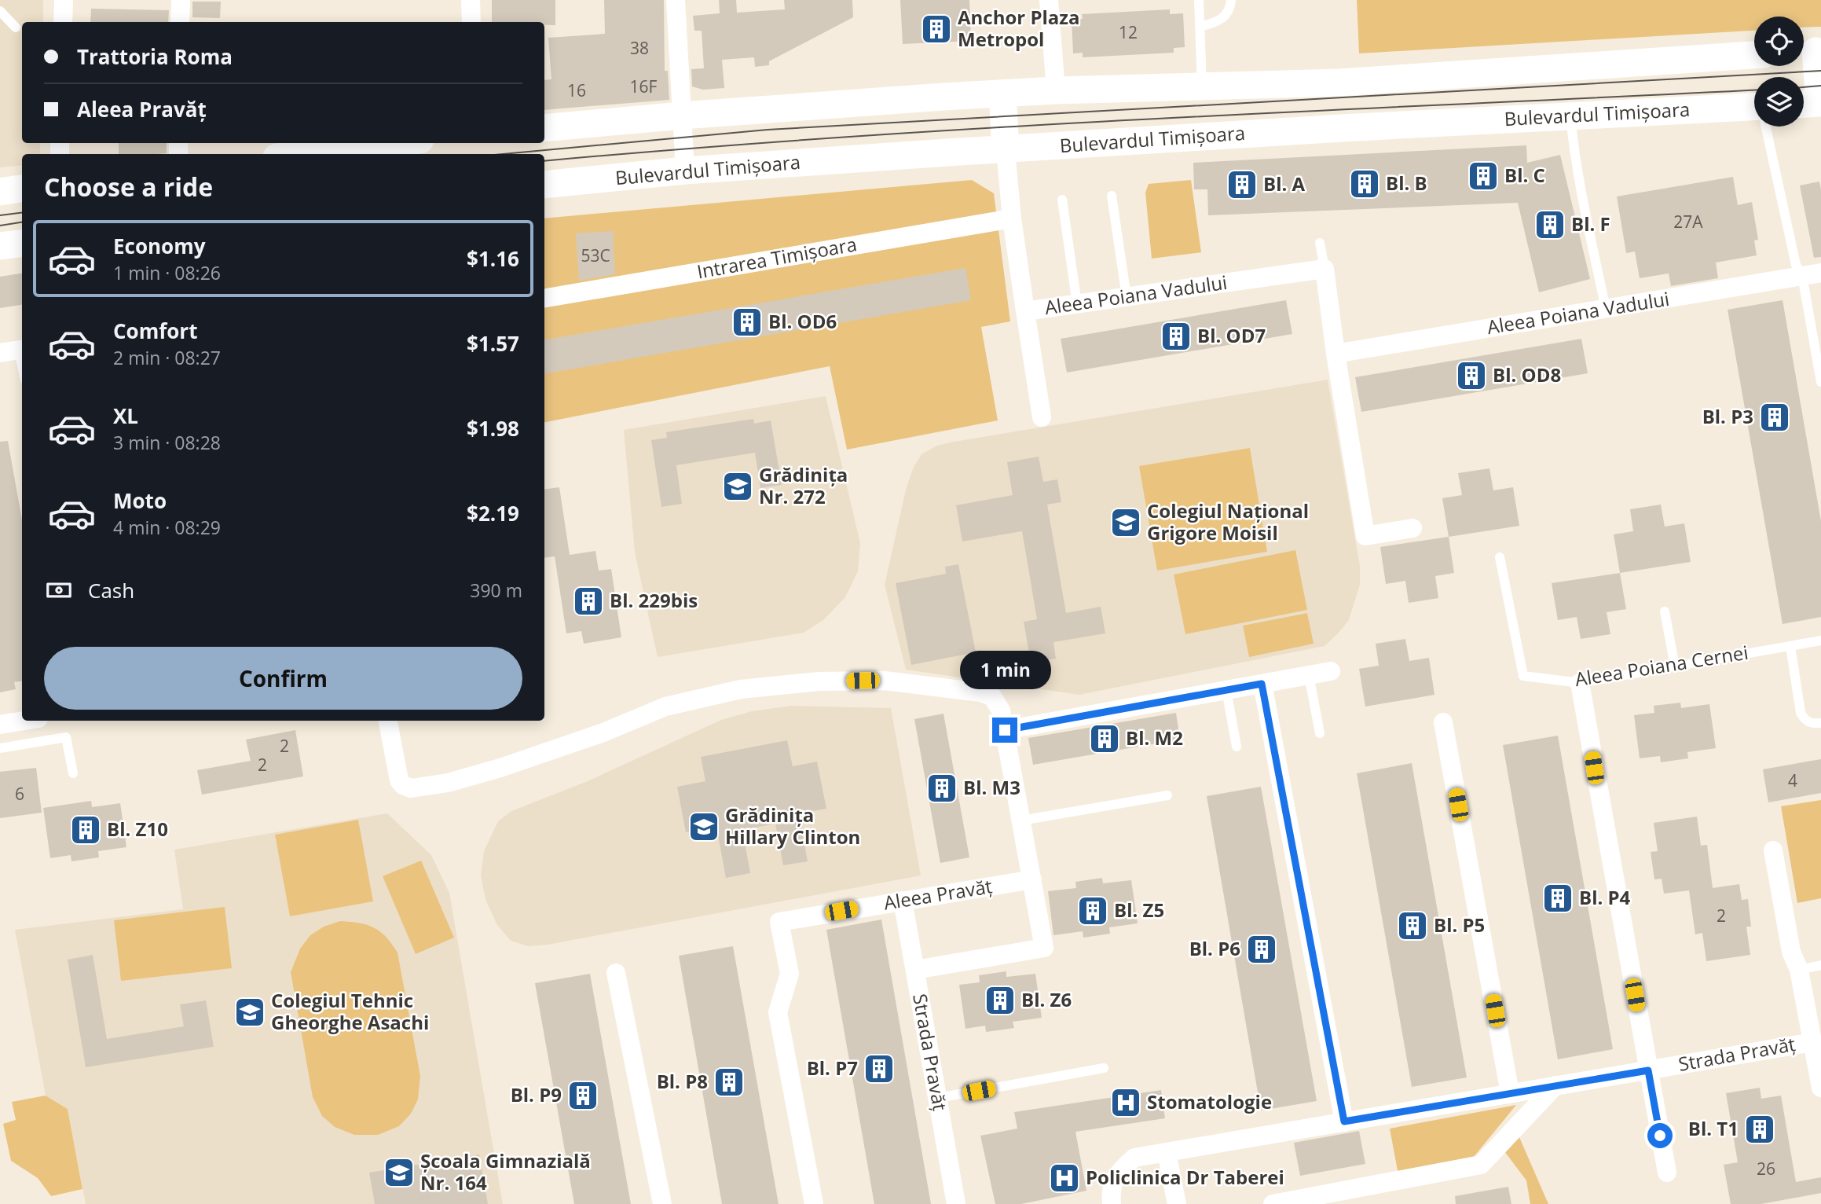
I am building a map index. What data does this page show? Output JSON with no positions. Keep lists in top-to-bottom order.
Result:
{
  "streets": {
    "main road": ["Bulevardul Timișoara"],
    "street": [
      "Intrarea Timișoara",
      "Aleea Poiana Vadului",
      "Aleea Pravăț",
      "Strada Pravăț"
    ],
    "lane": ["Aleea Poiana Cernei"]
  },
  "crossings": [
    ["Bulevardul Timișoara", "Aleea Poiana Vadului"],
    ["Intrarea Timișoara", "Aleea Poiana Vadului"],
    ["Aleea Pravăț", "Strada Pravăț"]
  ],
  "places": {
    "building": [
      "Anchor Plaza Metropol",
      "Bl. C",
      "Bl. B",
      "Bl. A",
      "Bl. F",
      "Bl. OD6",
      "Bl. OD7",
      "Bl. OD8",
      "Bl. P3",
      "Bl. 229bis",
      "Bl. M2",
      "Bl. M3",
      "Bl. Z10",
      "Bl. P4",
      "Bl. Z5",
      "Bl. P5",
      "Bl. P6",
      "Bl. Z6",
      "Bl. P7",
      "Bl. P8",
      "Bl. P9",
      "Bl. T1"
    ],
    "school or university": [
      "Grădinița Nr. 272",
      "Colegiul Național Grigore Moisil",
      "Grădinița Hillary Clinton",
      "Colegiul Tehnic Gheorghe Asachi",
      "Școala Gimnazială Nr. 164"
    ],
    "hospital": ["Stomatologie", "Policlinica Dr Taberei"]
  },
  "house_numbers": [
    "12",
    "38",
    "16F",
    "16",
    "27A",
    "53C",
    "2",
    "2",
    "4",
    "6",
    "2",
    "26"
  ],
  "page": {
    "banner": ["Trattoria Roma", "Aleea Pravăț"],
    "heading": "Choose a ride",
    "list": [
      {
        "name": "Economy",
        "note": "1 min · 08:26",
        "value": "$1.16"
      },
      {
        "name": "Comfort",
        "note": "2 min · 08:27",
        "value": "$1.57"
      },
      {
        "name": "XL",
        "note": "3 min · 08:28",
        "value": "$1.98"
      },
      {
        "name": "Moto",
        "note": "4 min · 08:29",
        "value": "$2.19"
      }
    ],
    "pay": ["Cash", "390 m"],
    "buttons": "Confirm",
    "bubble": "1 min"
  }
}
